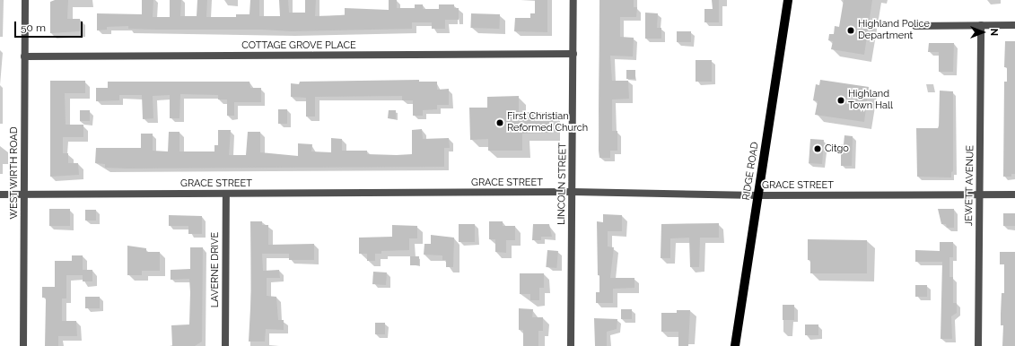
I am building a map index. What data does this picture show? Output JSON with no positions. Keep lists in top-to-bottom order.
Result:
{
  "streets": {
    "main road": ["RIDGE ROAD"],
    "street": [
      "COTTAGE GROVE PLACE",
      "WEST WIRTH ROAD",
      "GRACE STREET",
      "LINCOLN STREET",
      "JEWETT AVENUE",
      "LAVERNE DRIVE"
    ]
  },
  "crossings": [
    ["COTTAGE GROVE PLACE", "WEST WIRTH ROAD"],
    ["COTTAGE GROVE PLACE", "LINCOLN STREET"],
    ["RIDGE ROAD", "GRACE STREET"],
    ["WEST WIRTH ROAD", "GRACE STREET"],
    ["GRACE STREET", "LINCOLN STREET"],
    ["GRACE STREET", "JEWETT AVENUE"],
    ["GRACE STREET", "LAVERNE DRIVE"]
  ],
  "places": [
    "Highland Police Department",
    "Highland Town Hall",
    "First Christian Reformed Church",
    "Citgo"
  ],
  "scale_bar": "50 m",
  "north": "right"
}
